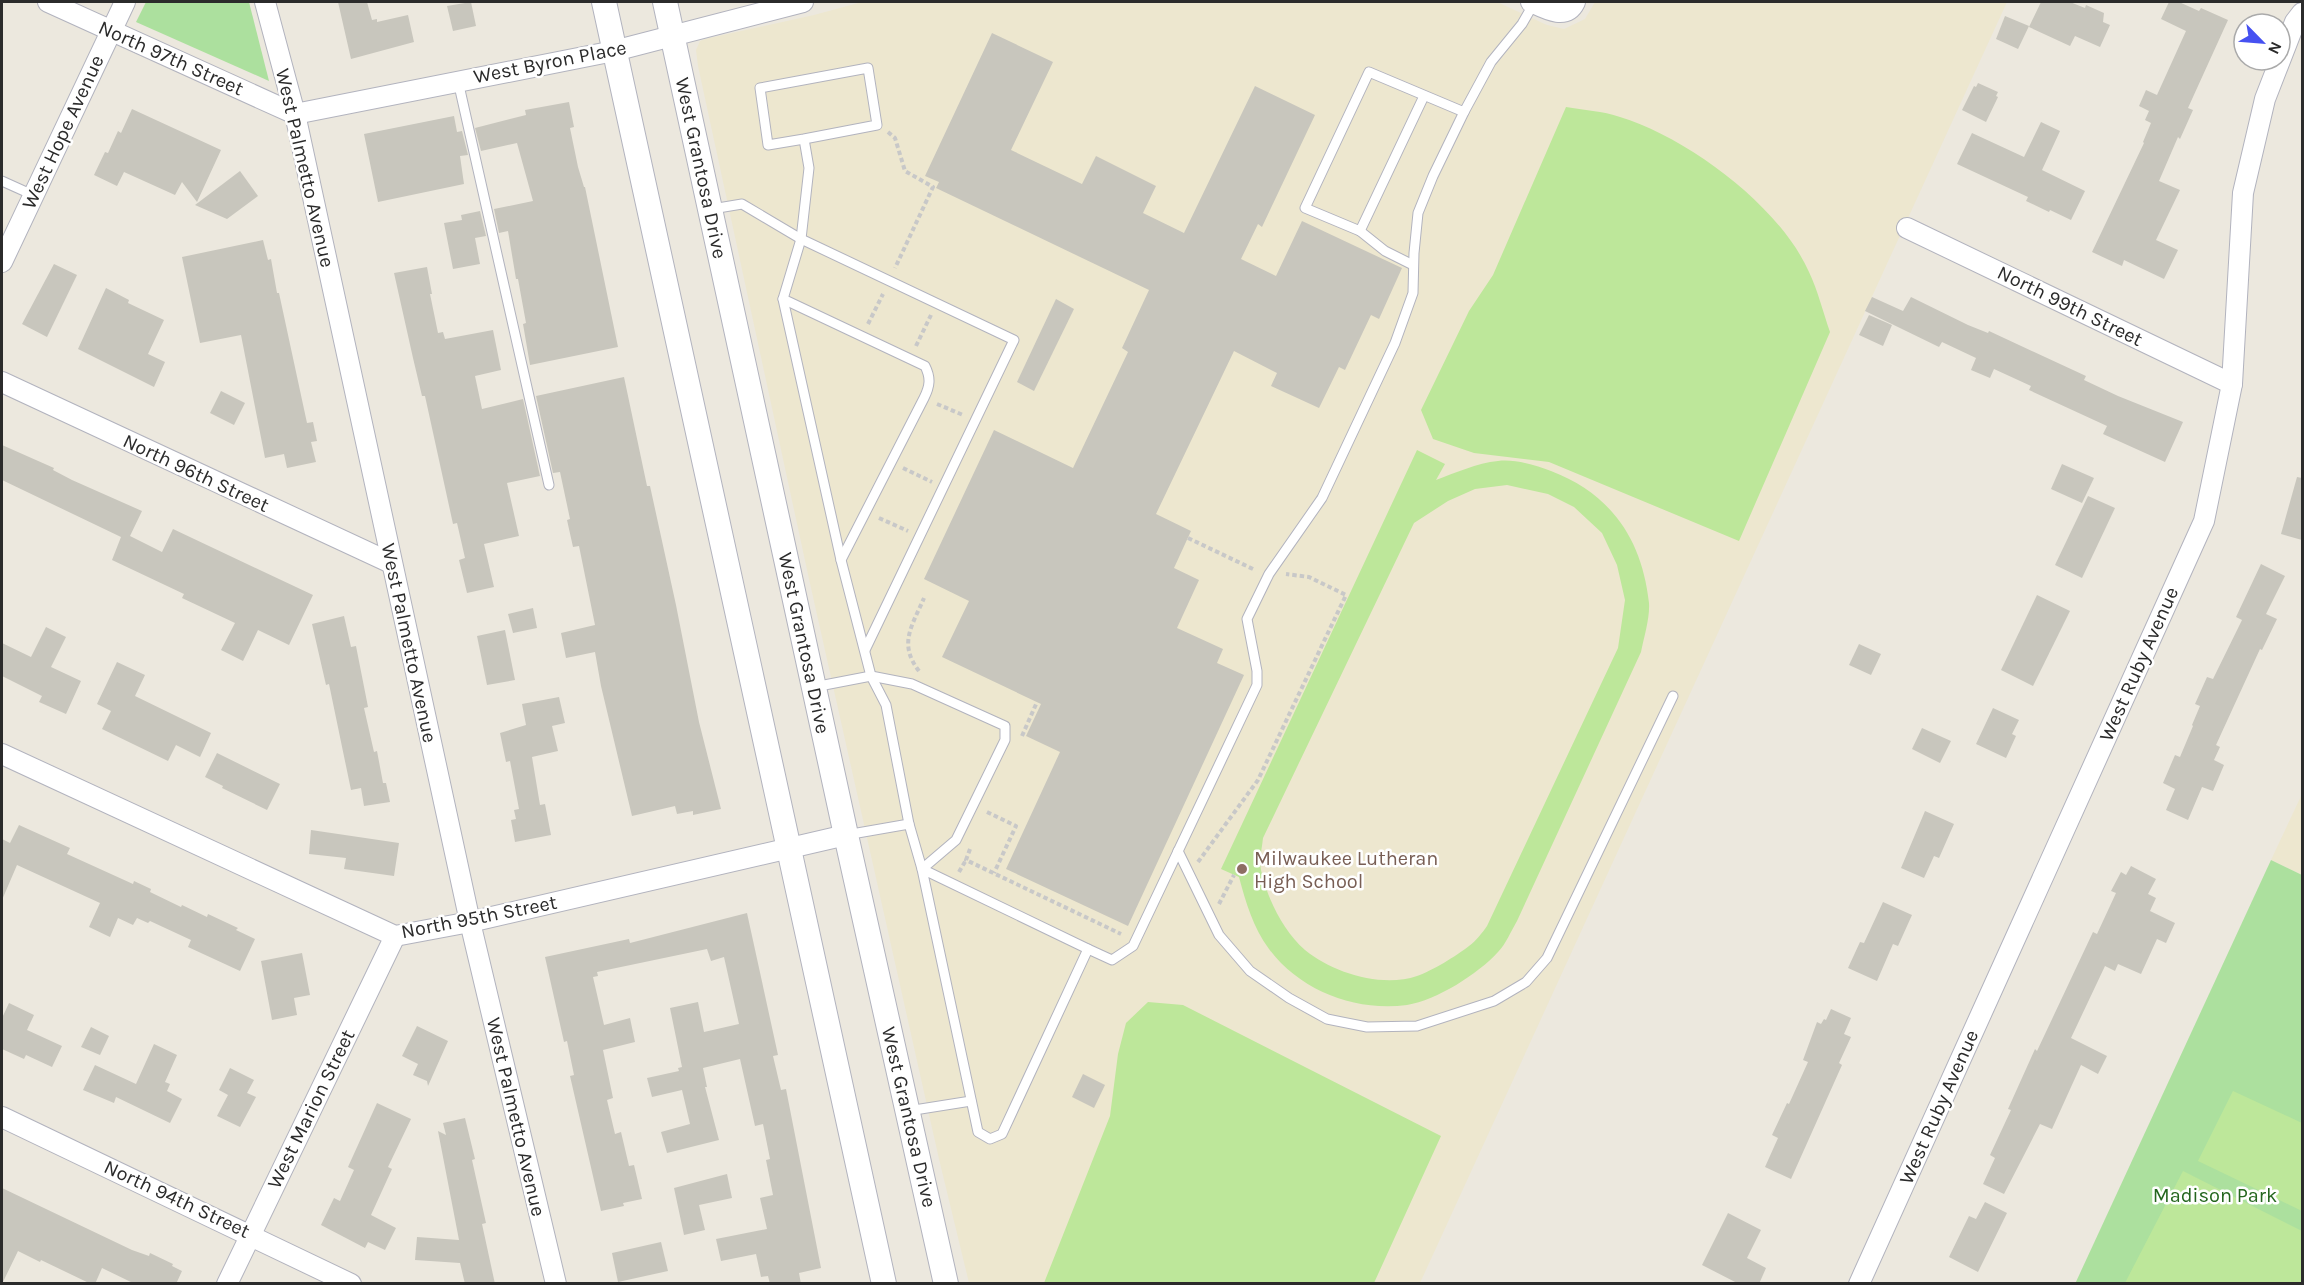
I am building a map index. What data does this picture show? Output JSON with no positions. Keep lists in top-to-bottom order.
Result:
{
  "streets": {
    "street": [
      "North 97th Street",
      "West Byron Place",
      "West Hope Avenue",
      "West Palmetto Avenue",
      "West Grantosa Drive",
      "North 99th Street",
      "North 96th Street",
      "West Ruby Avenue",
      "North 95th Street",
      "West Marion Street",
      "North 94th Street"
    ]
  },
  "crossings": [
    ["North 97th Street", "West Byron Place"],
    ["North 97th Street", "West Hope Avenue"],
    ["North 97th Street", "West Palmetto Avenue"],
    ["West Byron Place", "West Palmetto Avenue"],
    ["West Byron Place", "West Grantosa Drive"],
    ["West Palmetto Avenue", "North 96th Street"],
    ["West Palmetto Avenue", "North 95th Street"],
    ["West Grantosa Drive", "North 95th Street"],
    ["North 99th Street", "West Ruby Avenue"],
    ["North 95th Street", "West Marion Street"],
    ["West Marion Street", "North 94th Street"]
  ],
  "parks": ["Madison Park"],
  "places": ["Milwaukee Lutheran High School"],
  "north": "bottom right"
}
